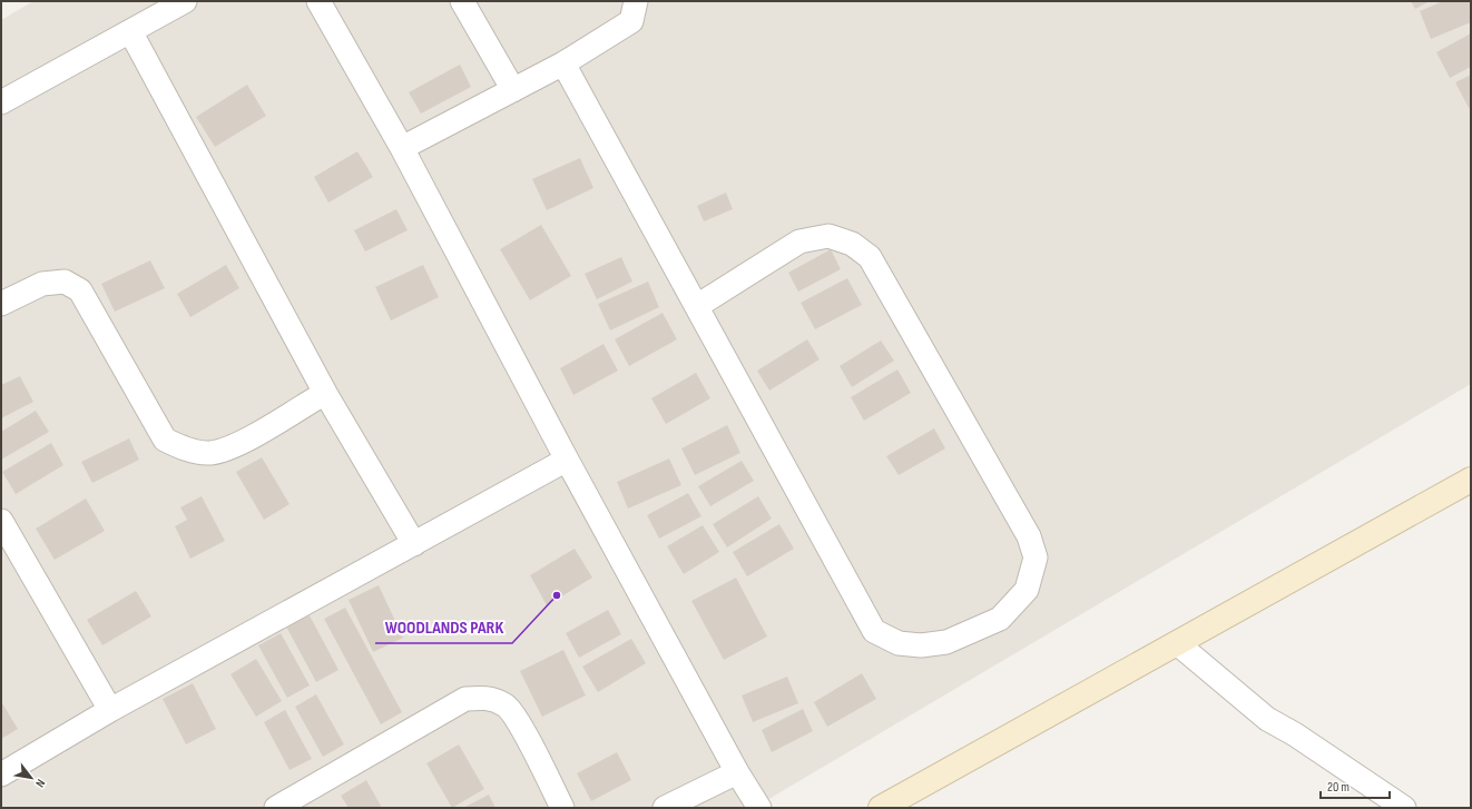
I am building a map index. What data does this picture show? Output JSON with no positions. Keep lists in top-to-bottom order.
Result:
{
  "places": ["WOODLANDS PARK"],
  "scale_bar": "20 m",
  "north": "bottom right"
}
